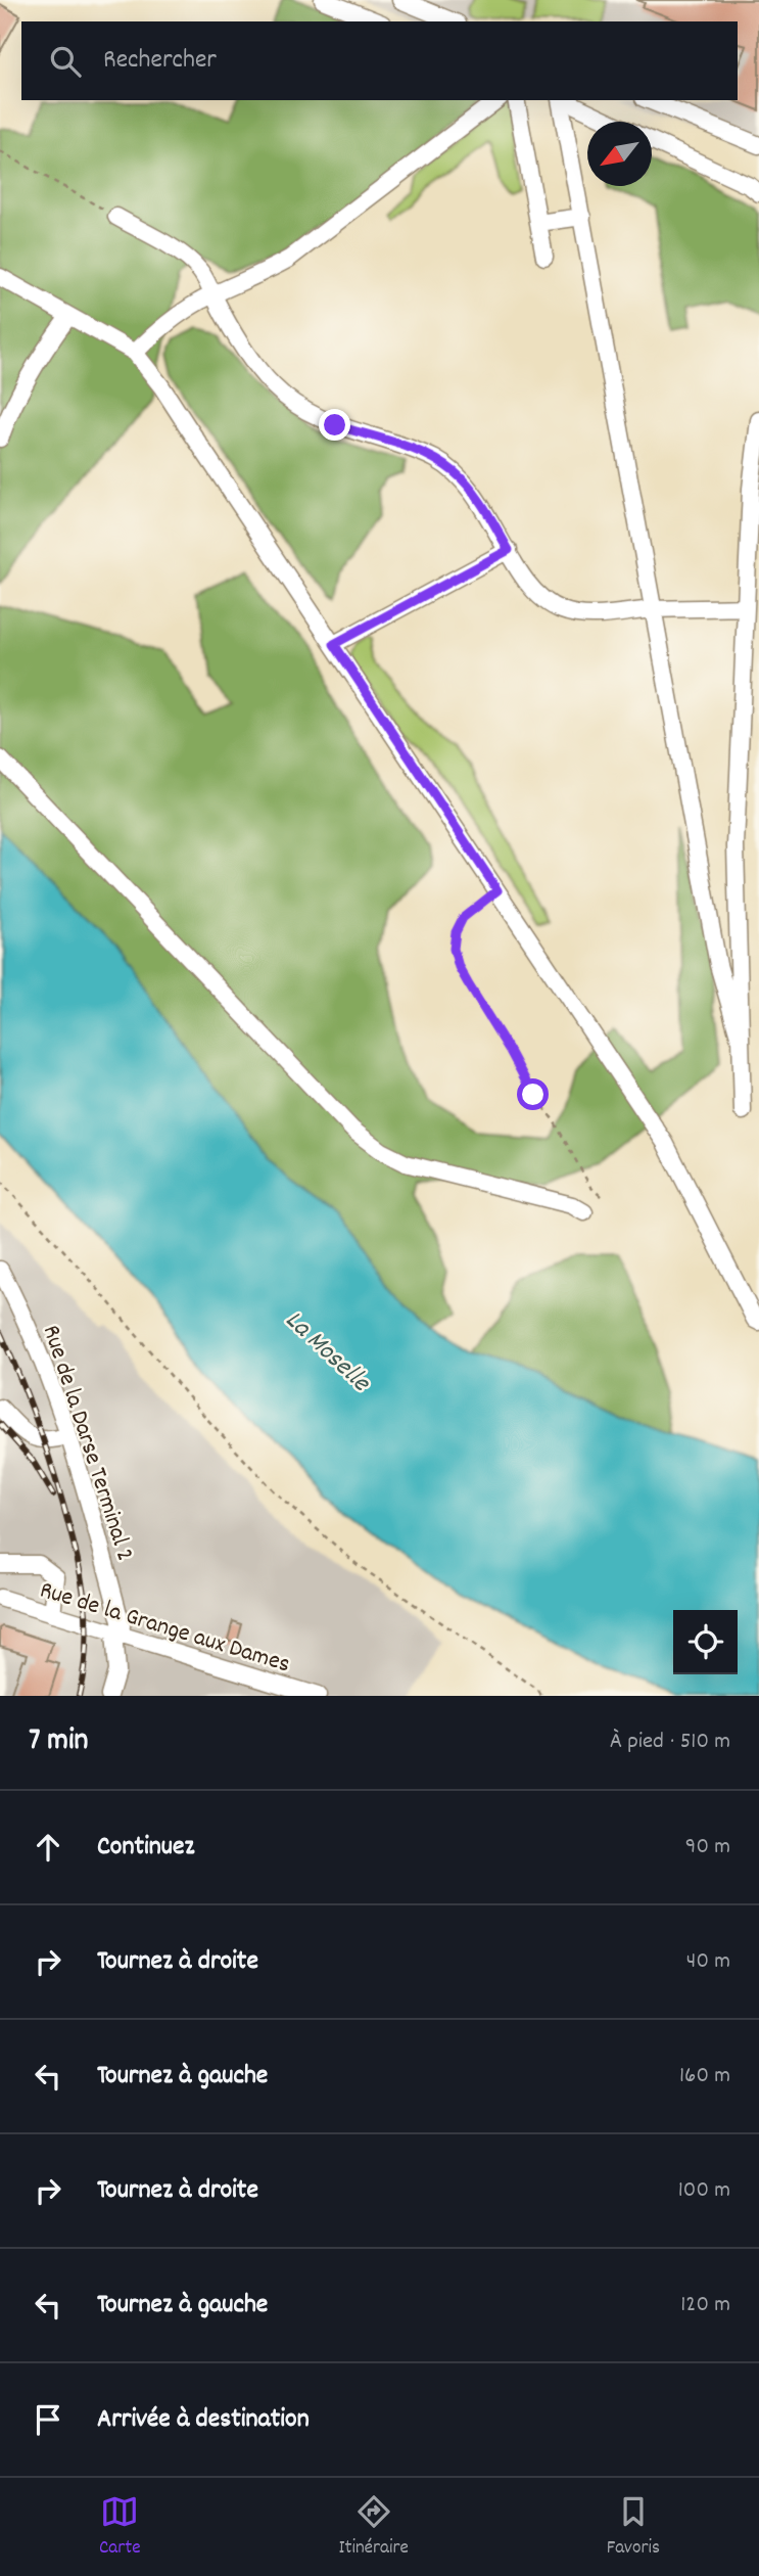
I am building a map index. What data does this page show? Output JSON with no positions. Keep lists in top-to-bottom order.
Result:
{
  "streets": {
    "street": ["Rue de la Darse Terminal 2", "Rue de la Grange aux Dames"]
  },
  "crossings": [
    ["Rue de la Darse Terminal 2", "Rue de la Grange aux Dames"]
  ],
  "water": ["La Moselle"],
  "north": "bottom left",
  "page": {
    "search": "Rechercher",
    "heading": ["7 min", "À pied · 510 m"],
    "list": [
      ["Continuez", "90 m"],
      ["Tournez à droite", "40 m"],
      ["Tournez à gauche", "160 m"],
      ["Tournez à droite", "100 m"],
      ["Tournez à gauche", "120 m"],
      "Arrivée à destination"
    ],
    "nav": ["Carte", "Itinéraire", "Favoris"]
  }
}
